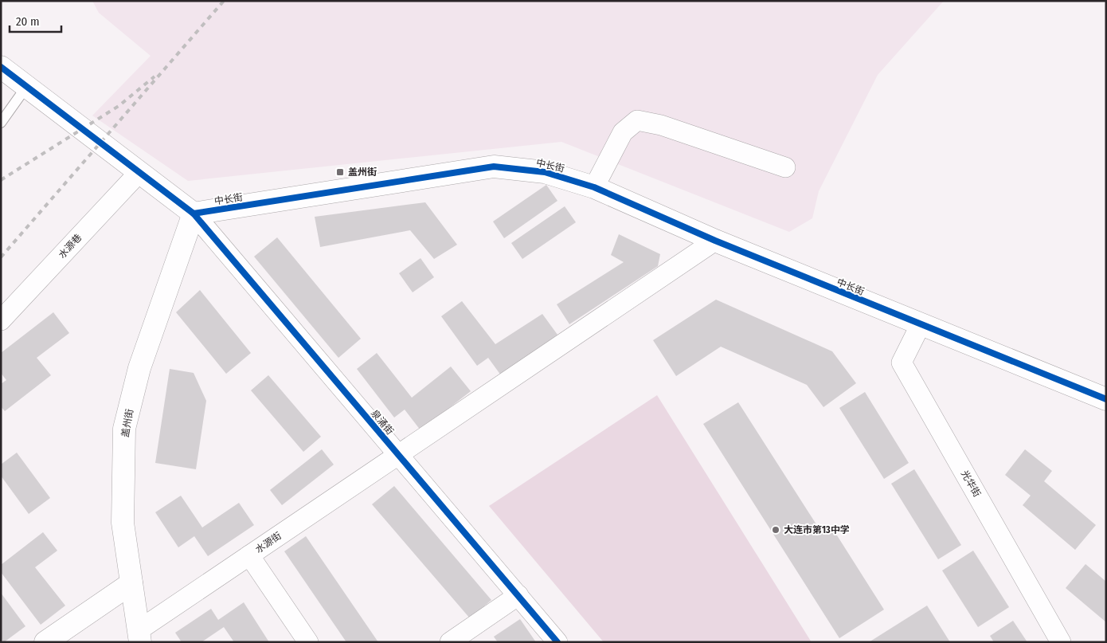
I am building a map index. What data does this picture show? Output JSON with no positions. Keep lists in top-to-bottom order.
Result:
{
  "streets": {
    "street": [
      "中长街",
      "水源巷",
      "泉涌街",
      "盖州街",
      "光华街",
      "水源街"
    ]
  },
  "crossings": [
    ["中长街", "泉涌街"],
    ["中长街", "盖州街"],
    ["中长街", "光华街"],
    ["中长街", "水源街"],
    ["泉涌街", "盖州街"],
    ["泉涌街", "水源街"],
    ["盖州街", "水源街"]
  ],
  "places": {
    "transit": ["盖州街"],
    "other": ["大连市第13中学"]
  },
  "scale_bar": "20 m"
}
